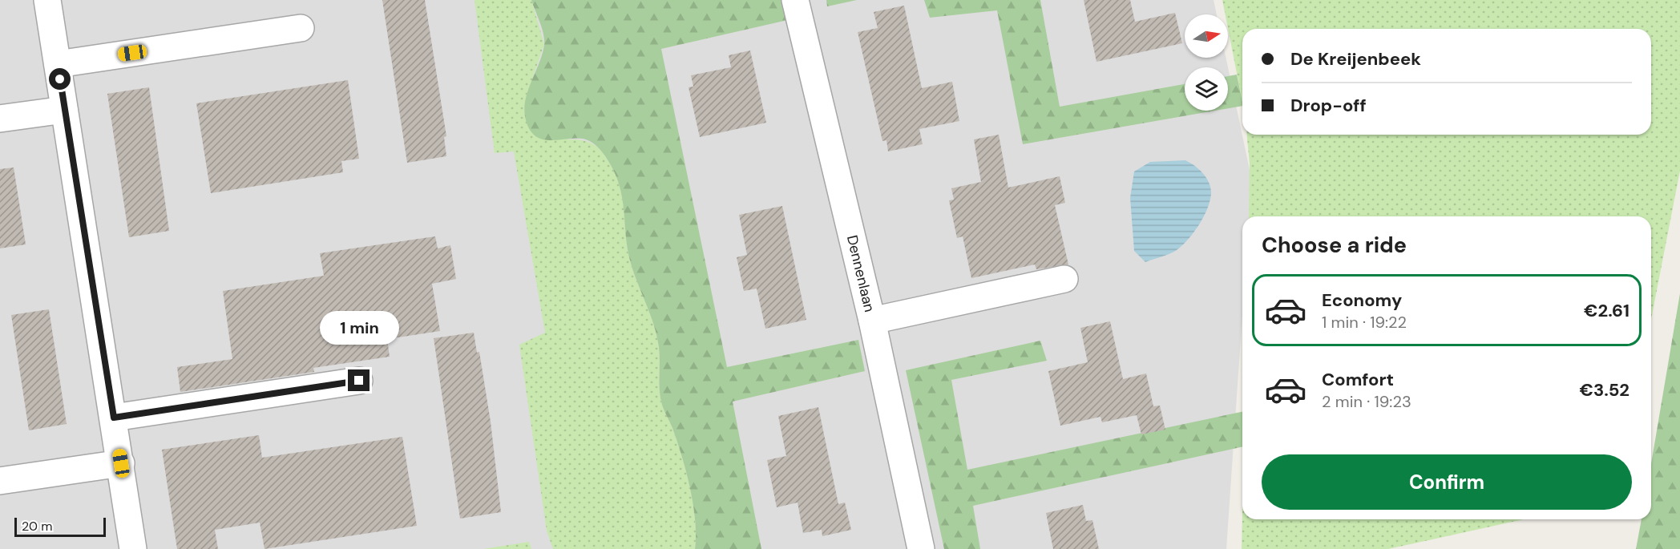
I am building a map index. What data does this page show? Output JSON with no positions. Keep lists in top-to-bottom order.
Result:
{
  "streets": {
    "street": ["Dennenlaan"]
  },
  "scale_bar": "20 m",
  "north": "right",
  "page": {
    "banner": ["De Kreijenbeek", "Drop-off"],
    "heading": "Choose a ride",
    "list": [
      {
        "name": "Economy",
        "note": "1 min · 19:22",
        "value": "€2.61"
      },
      {
        "name": "Comfort",
        "note": "2 min · 19:23",
        "value": "€3.52"
      }
    ],
    "bubble": "1 min",
    "buttons": "Confirm",
    "scale": "20 m"
  }
}
